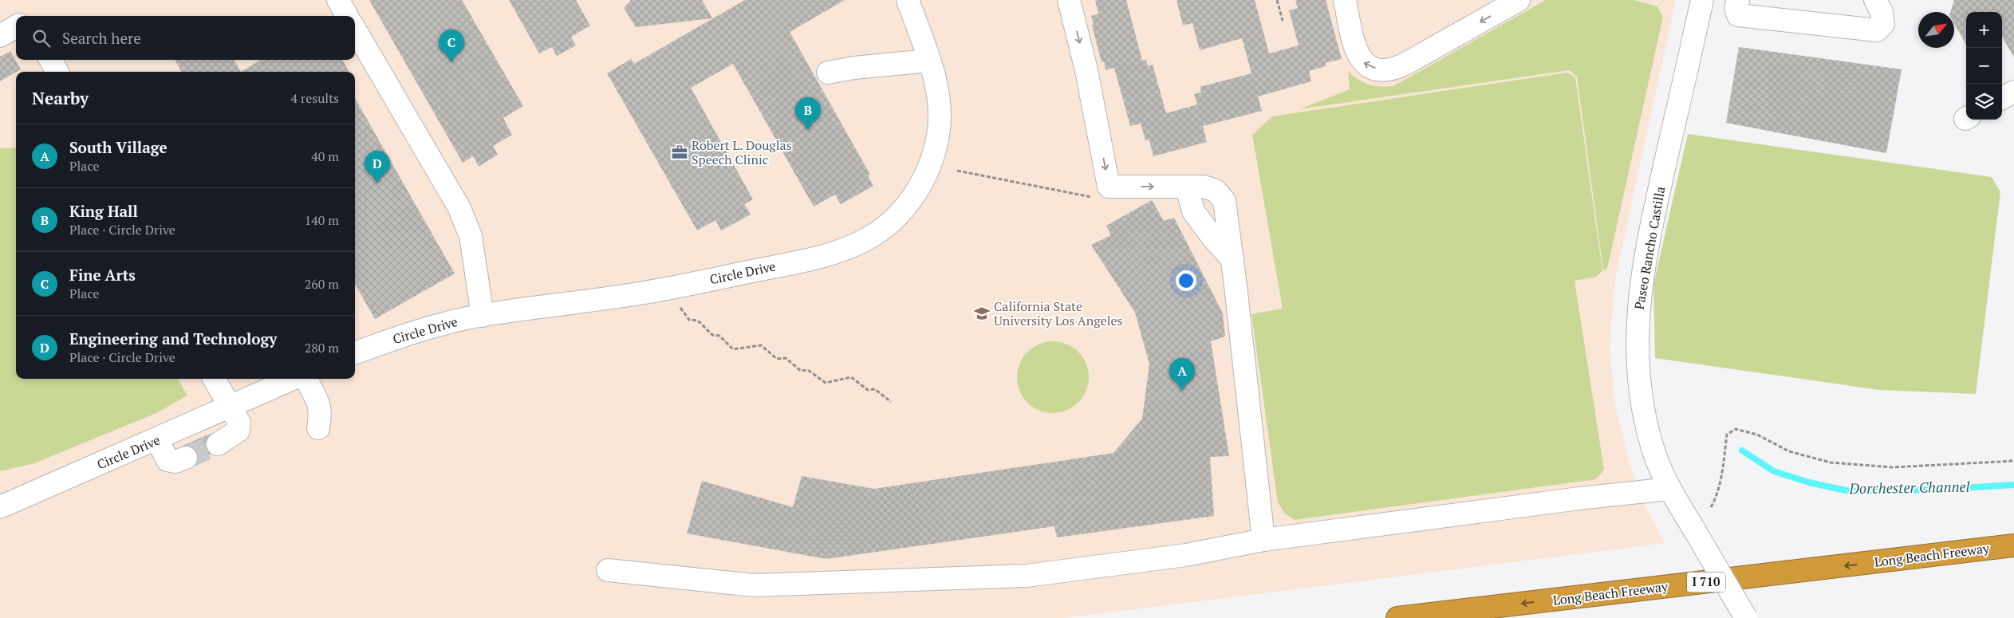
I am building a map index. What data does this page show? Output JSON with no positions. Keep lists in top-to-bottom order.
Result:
{
  "streets": {
    "highway": ["Long Beach Freeway", "I 710"],
    "street": ["Paseo Rancho Castilla", "Circle Drive"]
  },
  "one_way": ["Long Beach Freeway"],
  "water": ["Dorchester Channel"],
  "places": {
    "office": ["Robert L. Douglas Speech Clinic"],
    "school or university": ["California State University Los Angeles"]
  },
  "north": "top right",
  "page": {
    "map_buttons": ["+", "−"],
    "search": "Search here",
    "pins": [
      "C",
      "B",
      "D",
      "A"
    ],
    "heading": ["Nearby", "4 results"],
    "list": [
      {
        "mark": "A",
        "name": "South Village",
        "note": "Place",
        "value": "40 m"
      },
      {
        "mark": "B",
        "name": "King Hall",
        "note": "Place · Circle Drive",
        "value": "140 m"
      },
      {
        "mark": "C",
        "name": "Fine Arts",
        "note": "Place",
        "value": "260 m"
      },
      {
        "mark": "D",
        "name": "Engineering and Technology",
        "note": "Place · Circle Drive",
        "value": "280 m"
      }
    ]
  }
}
